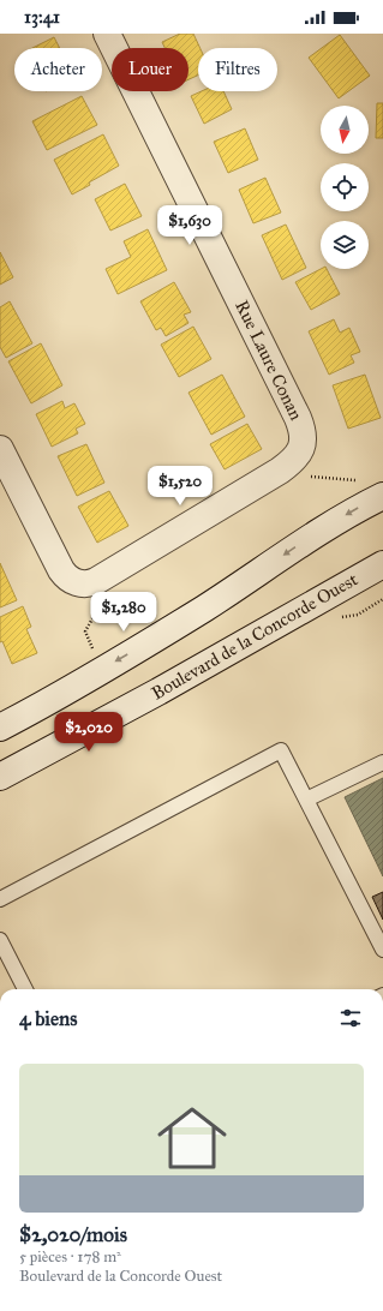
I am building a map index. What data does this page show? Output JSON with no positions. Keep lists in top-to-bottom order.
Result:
{
  "streets": {
    "street": ["Rue Laure Conan", "Boulevard de la Concorde Ouest"]
  },
  "north": "bottom",
  "page": {
    "status": "13:41",
    "chip": ["Acheter", "Louer", "Filtres"],
    "price": [
      "$1,630",
      "$1,520",
      "$1,280",
      "$2,020"
    ],
    "heading": "4 biens",
    "list": [
      {
        "name": "$2,020/mois",
        "note": "5 pièces · 178 m² · Boulevard de la Concorde Ouest"
      }
    ]
  }
}
